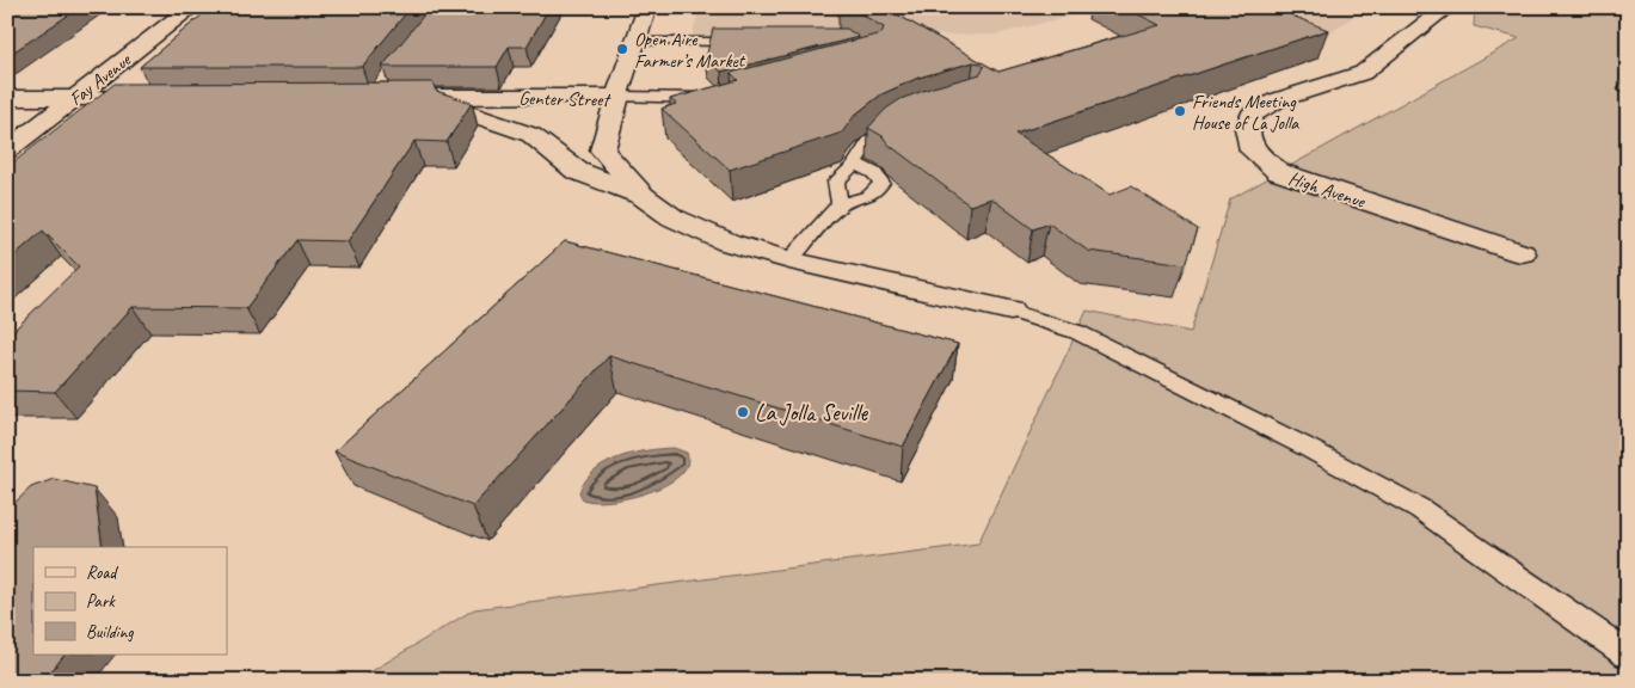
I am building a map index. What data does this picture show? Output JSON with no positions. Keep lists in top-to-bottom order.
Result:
{
  "streets": {
    "street": ["Fay Avenue", "Genter Street", "High Avenue"]
  },
  "places": ["Open Aire Farmer’s Market", "Friends Meeting House of La Jolla", "La Jolla Seville"],
  "legend": ["Road", "Park", "Building"]
}
